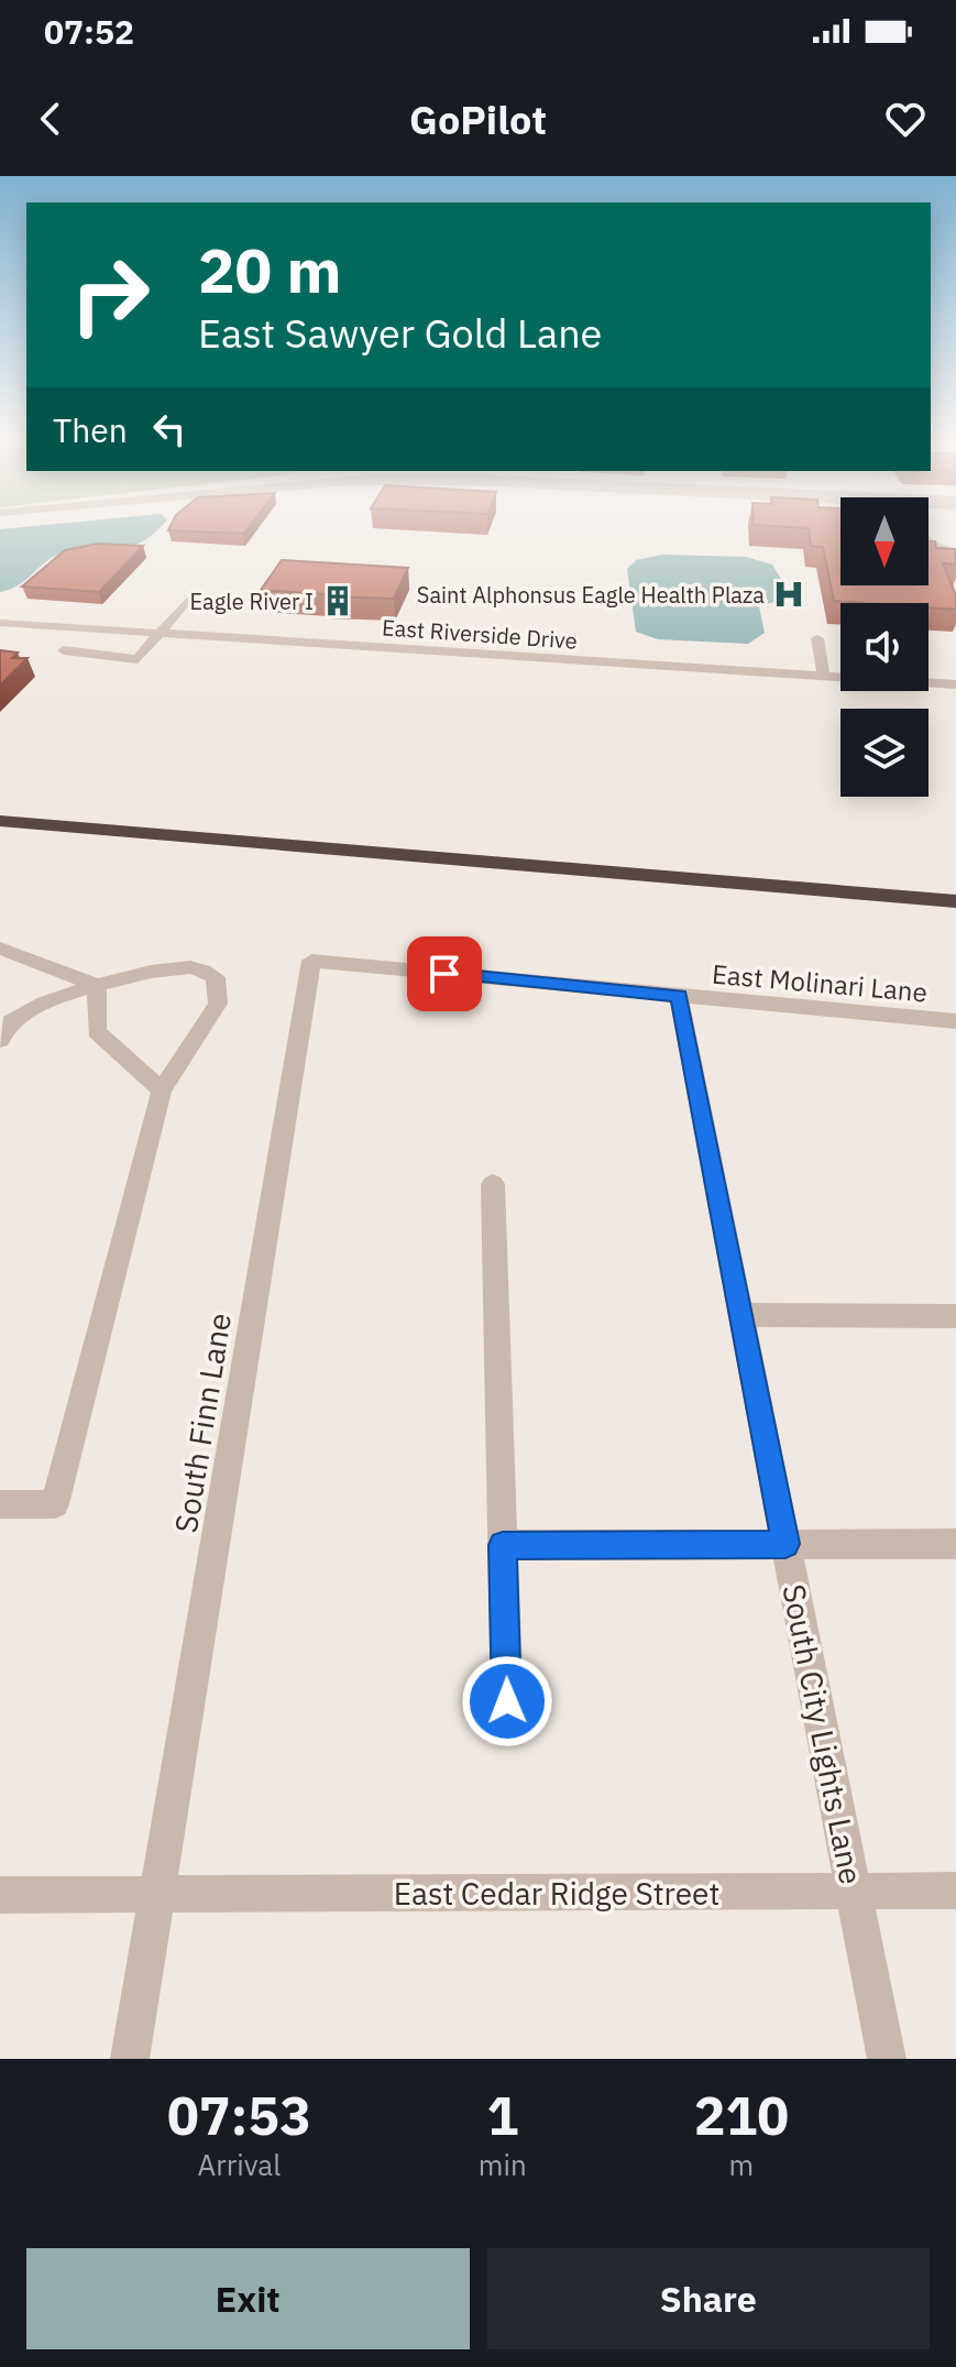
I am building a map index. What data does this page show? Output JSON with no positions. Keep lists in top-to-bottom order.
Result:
{
  "streets": {
    "street": [
      "East Riverside Drive",
      "East Molinari Lane",
      "South Finn Lane",
      "South City Lights Lane",
      "East Cedar Ridge Street"
    ]
  },
  "crossings": [
    ["East Molinari Lane", "South Finn Lane"],
    ["East Molinari Lane", "South City Lights Lane"],
    ["South Finn Lane", "East Cedar Ridge Street"],
    ["South City Lights Lane", "East Cedar Ridge Street"]
  ],
  "places": {
    "hospital": ["Saint Alphonsus Eagle Health Plaza"],
    "building": ["Eagle River I"]
  },
  "north": "bottom",
  "page": {
    "status": "07:52",
    "header": "GoPilot",
    "turn": ["20 m", "East Sawyer Gold Lane"],
    "then": "Then",
    "eta": [
      "07:53",
      "Arrival",
      "1",
      "min",
      "210",
      "m"
    ],
    "buttons": ["Exit", "Share"]
  }
}
